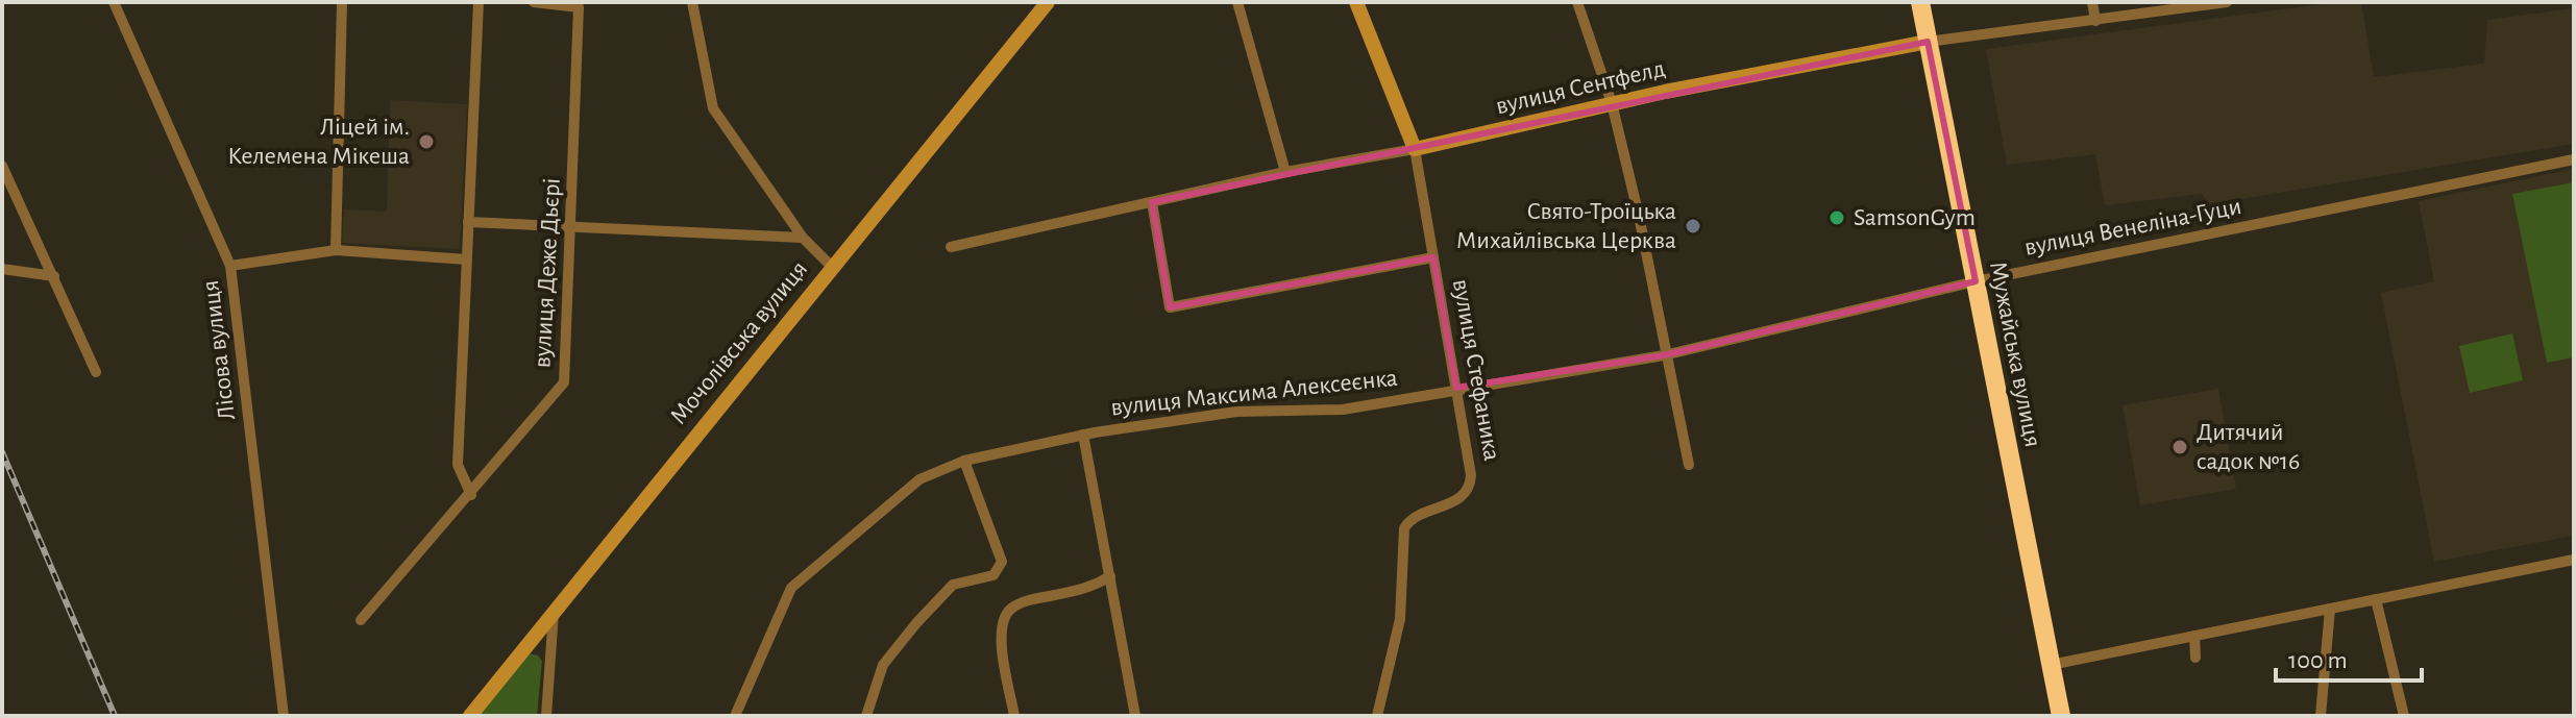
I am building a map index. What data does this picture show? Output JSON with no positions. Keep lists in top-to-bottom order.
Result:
{
  "streets": {
    "highway": ["Мужайська вулиця"],
    "main road": ["вулиця Сентфелд", "Мочолівська вулиця", "вулиця Стефаника"],
    "street": [
      "вулиця Венеліна-Гуци",
      "вулиця Деже Дьєрі",
      "Лісова вулиця",
      "вулиця Максима Алексеєнка"
    ]
  },
  "crossings": [
    ["вулиця Сентфелд", "Мужайська вулиця"],
    ["вулиця Сентфелд", "вулиця Стефаника"],
    ["вулиця Венеліна-Гуци", "Мужайська вулиця"],
    ["вулиця Венеліна-Гуци", "вулиця Стефаника"],
    ["вулиця Венеліна-Гуци", "вулиця Максима Алексеєнка"],
    ["вулиця Стефаника", "вулиця Максима Алексеєнка"]
  ],
  "places": [
    "Ліцей ім. Келемена Мікеша",
    "SamsonGym",
    "Свято-Троїцька Михайлівська Церква",
    "Дитячий садок №16"
  ],
  "scale_bar": "100 m"
}
